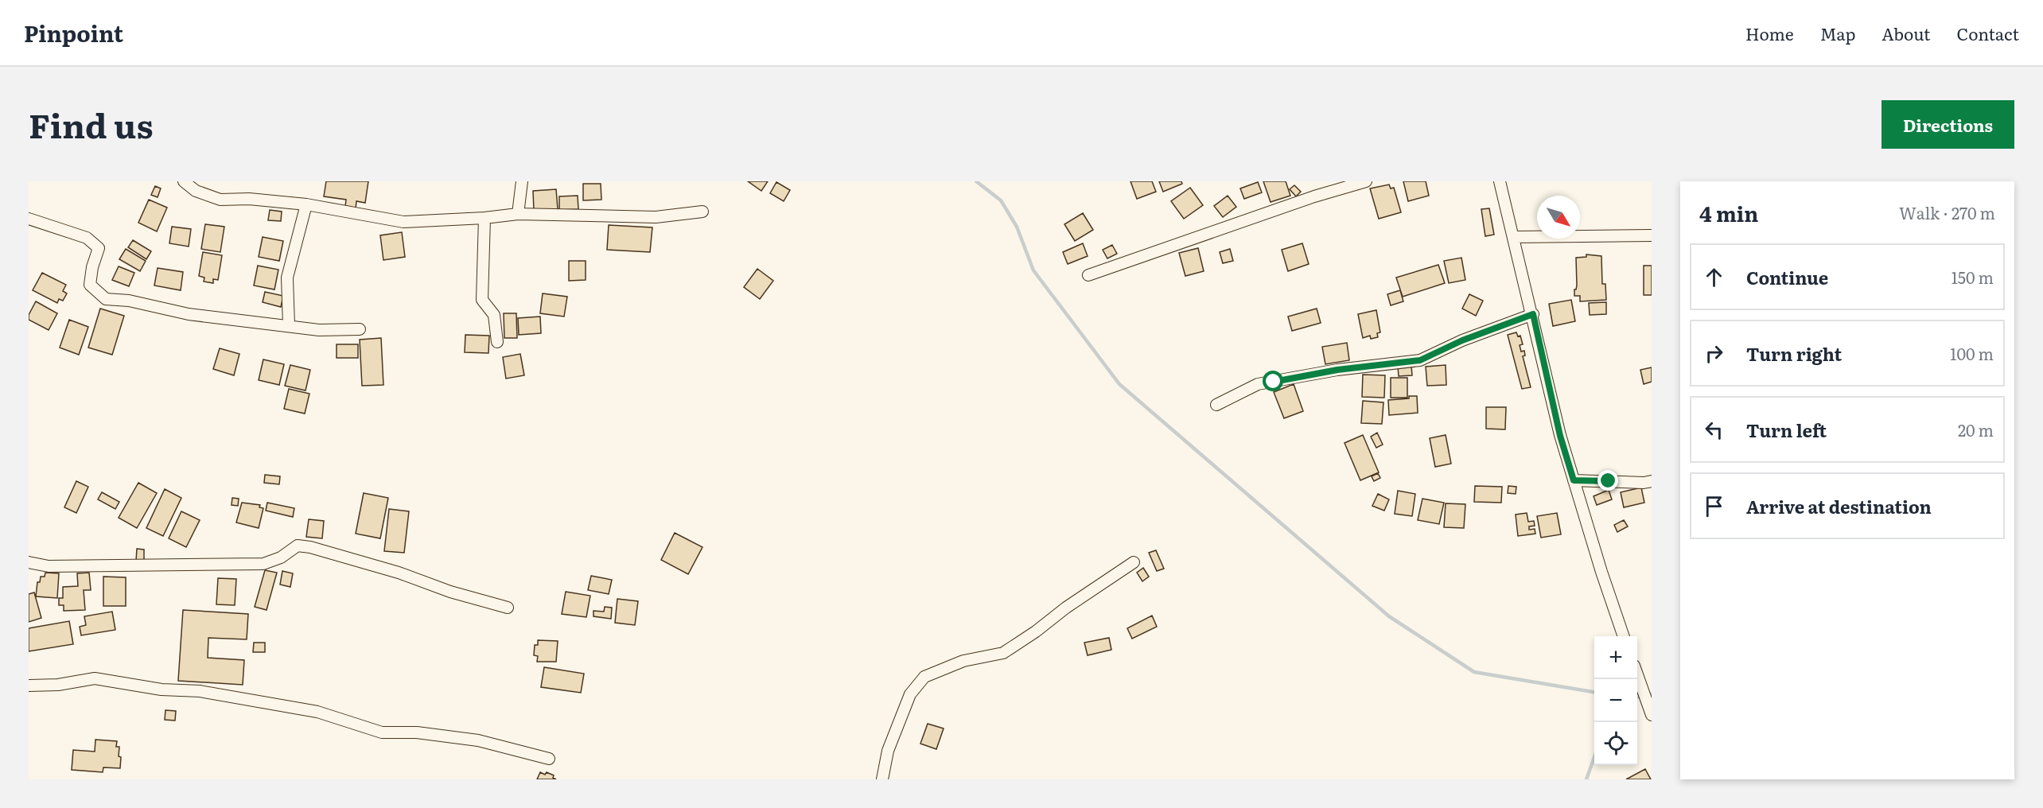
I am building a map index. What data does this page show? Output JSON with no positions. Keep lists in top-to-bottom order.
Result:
{
  "north": "bottom right",
  "page": {
    "header": "Pinpoint",
    "nav": [
      "Home",
      "Map",
      "About",
      "Contact"
    ],
    "title": "Find us",
    "buttons": "Directions",
    "heading": ["4 min", "Walk · 270 m"],
    "list": [
      ["Continue", "150 m"],
      ["Turn right", "100 m"],
      ["Turn left", "20 m"],
      "Arrive at destination"
    ],
    "map_buttons": ["+", "−"]
  }
}
